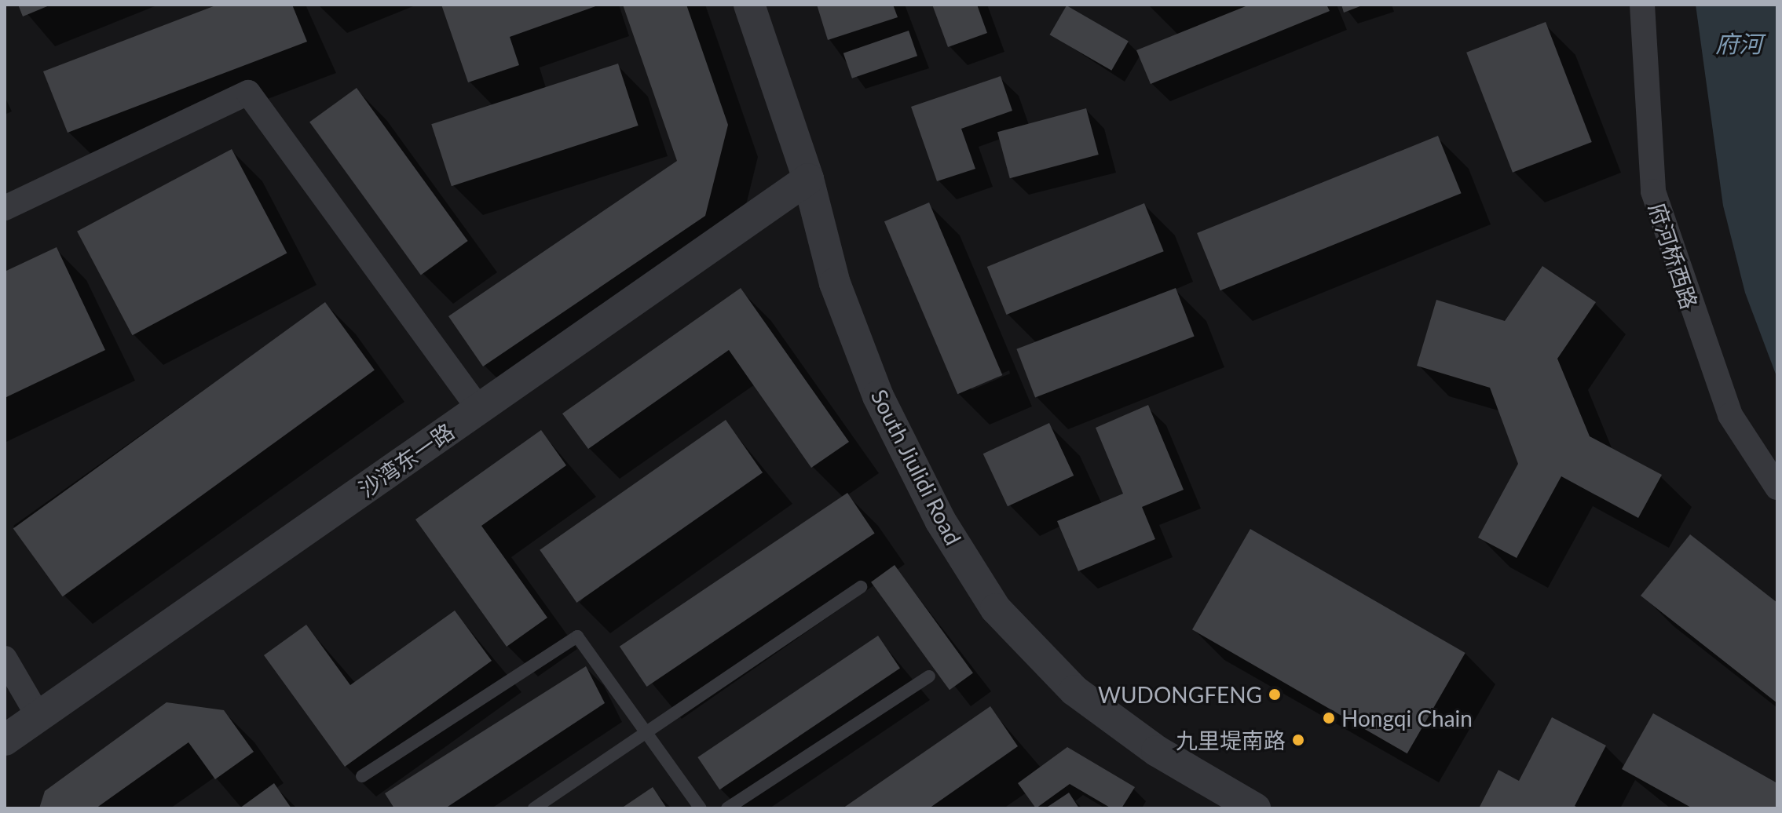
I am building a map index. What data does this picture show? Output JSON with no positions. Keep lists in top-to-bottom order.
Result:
{
  "streets": {
    "street": ["府河桥西路", "沙湾东一路", "South Jiulidi Road"]
  },
  "crossings": [
    ["沙湾东一路", "South Jiulidi Road"]
  ],
  "water": ["府河"],
  "places": ["WUDONGFENG", "Hongqi Chain", "九里堤南路"]
}
